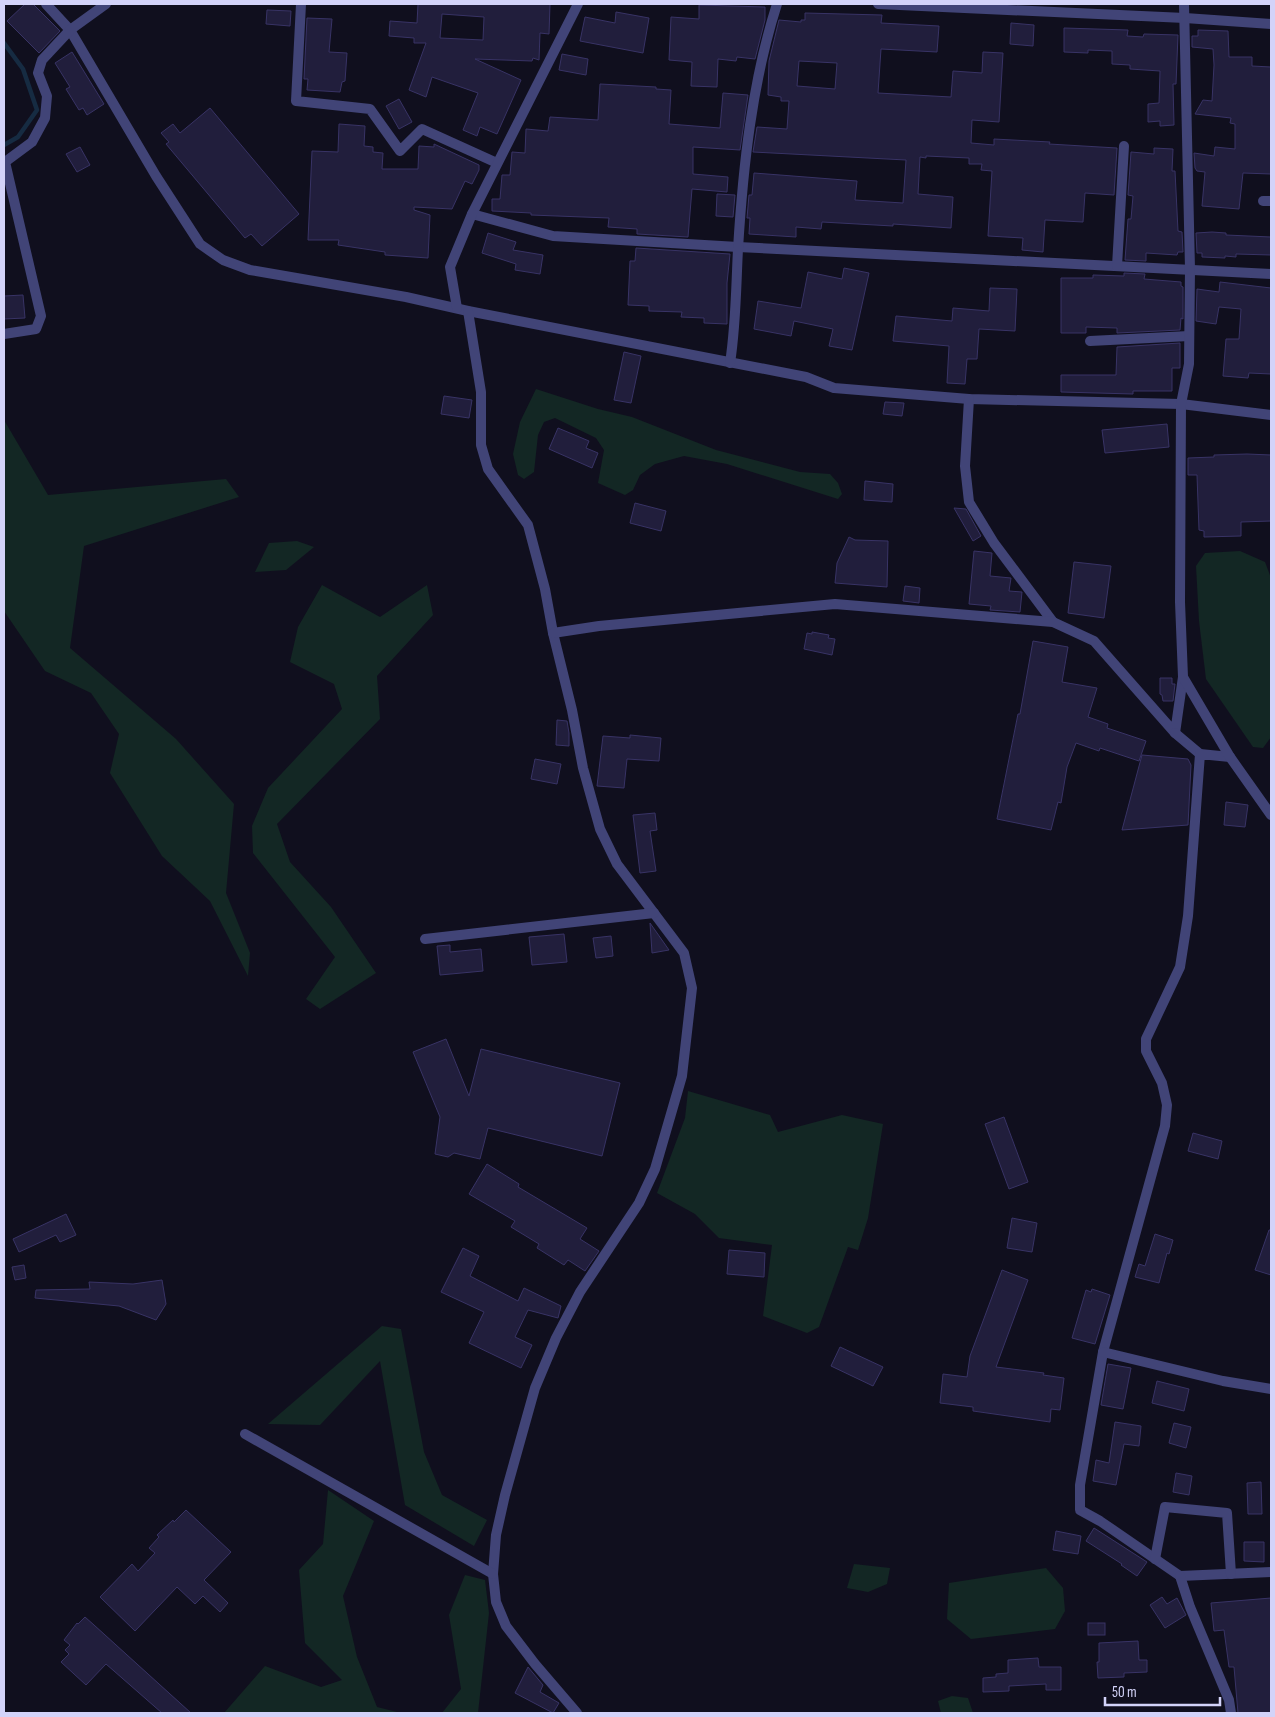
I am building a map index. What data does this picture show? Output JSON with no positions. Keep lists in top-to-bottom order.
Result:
{
  "scale_bar": "50 m"
}
